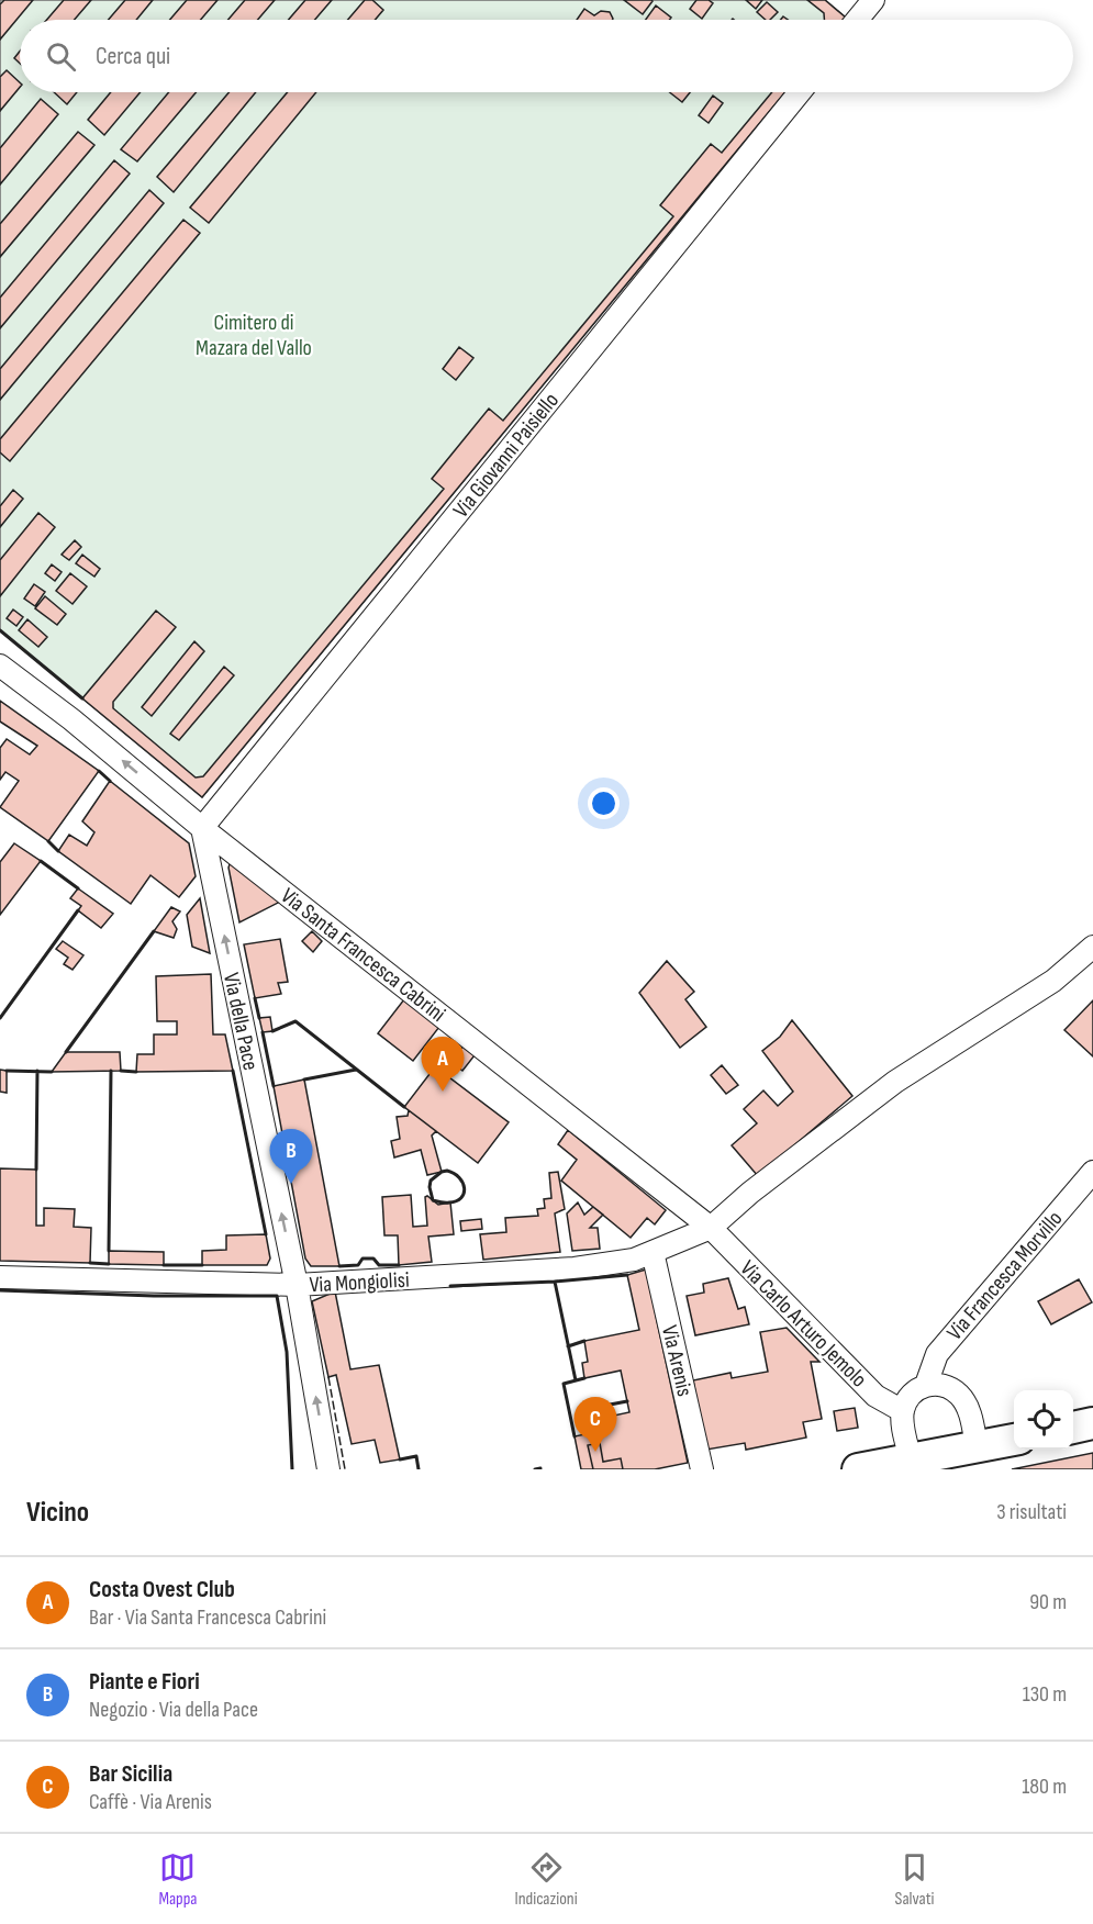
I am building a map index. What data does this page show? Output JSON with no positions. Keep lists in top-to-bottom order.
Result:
{
  "streets": {
    "street": [
      "Via Giovanni Paisiello",
      "Via Santa Francesca Cabrini",
      "Via della Pace",
      "Via Francesca Morvillo",
      "Via Mongiolisi",
      "Via Carlo Arturo Jemolo",
      "Via Arenis"
    ]
  },
  "crossings": [
    ["Via Giovanni Paisiello", "Via Santa Francesca Cabrini"],
    ["Via Giovanni Paisiello", "Via della Pace"],
    ["Via Santa Francesca Cabrini", "Via della Pace"],
    ["Via Santa Francesca Cabrini", "Via Mongiolisi"],
    ["Via Santa Francesca Cabrini", "Via Carlo Arturo Jemolo"],
    ["Via della Pace", "Via Mongiolisi"],
    ["Via Mongiolisi", "Via Carlo Arturo Jemolo"],
    ["Via Mongiolisi", "Via Arenis"]
  ],
  "one_way": ["Via della Pace"],
  "parks": ["Cimitero di Mazara del Vallo"],
  "page": {
    "search": "Cerca qui",
    "pins": ["A", "B", "C"],
    "heading": ["Vicino", "3 risultati"],
    "list": [
      {
        "mark": "A",
        "name": "Costa Ovest Club",
        "note": "Bar · Via Santa Francesca Cabrini",
        "value": "90 m"
      },
      {
        "mark": "B",
        "name": "Piante e Fiori",
        "note": "Negozio · Via della Pace",
        "value": "130 m"
      },
      {
        "mark": "C",
        "name": "Bar Sicilia",
        "note": "Caffè · Via Arenis",
        "value": "180 m"
      }
    ],
    "nav": ["Mappa", "Indicazioni", "Salvati"]
  }
}
